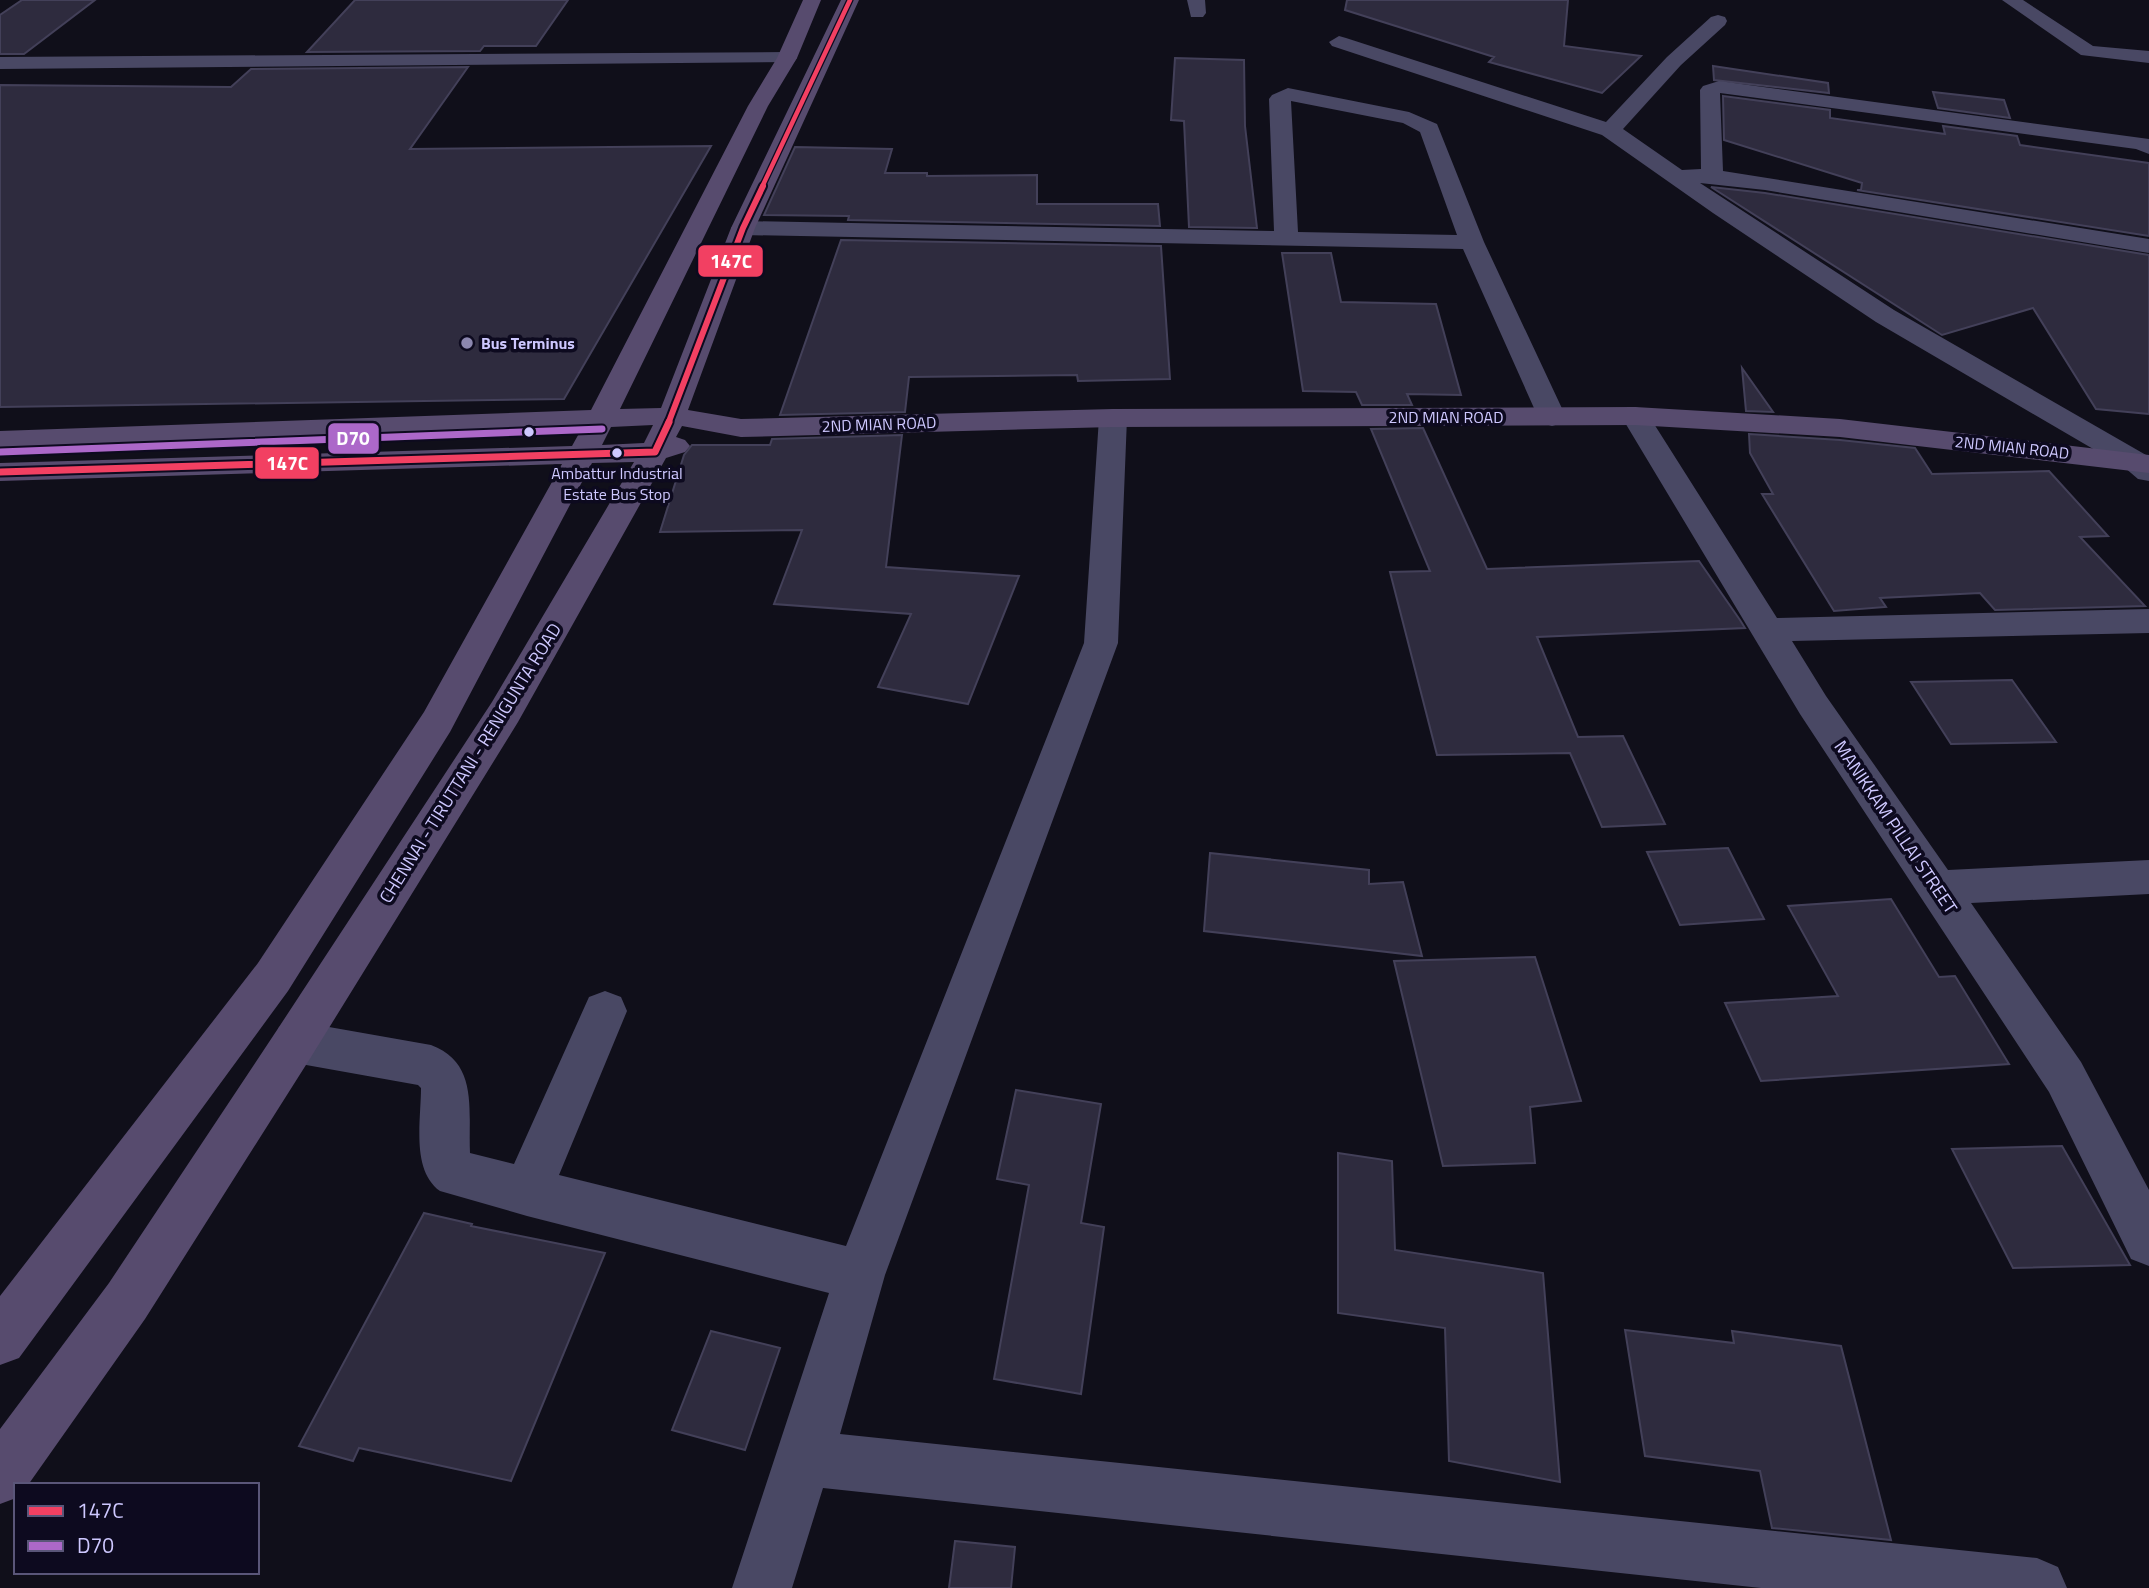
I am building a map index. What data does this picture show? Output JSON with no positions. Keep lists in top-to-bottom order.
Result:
{
  "streets": {
    "main road": ["2ND MIAN ROAD", "CHENNAI - TIRUTTANI - RENIGUNTA ROAD"],
    "street": ["MANIKKAM PILLAI STREET"]
  },
  "crossings": [
    ["2ND MIAN ROAD", "MANIKKAM PILLAI STREET"]
  ],
  "places": ["Bus Terminus", "Ambattur Industrial Estate Bus Stop"],
  "lines": ["transit line 147C", "transit line D70"],
  "legend": ["147C", "D70"]
}
